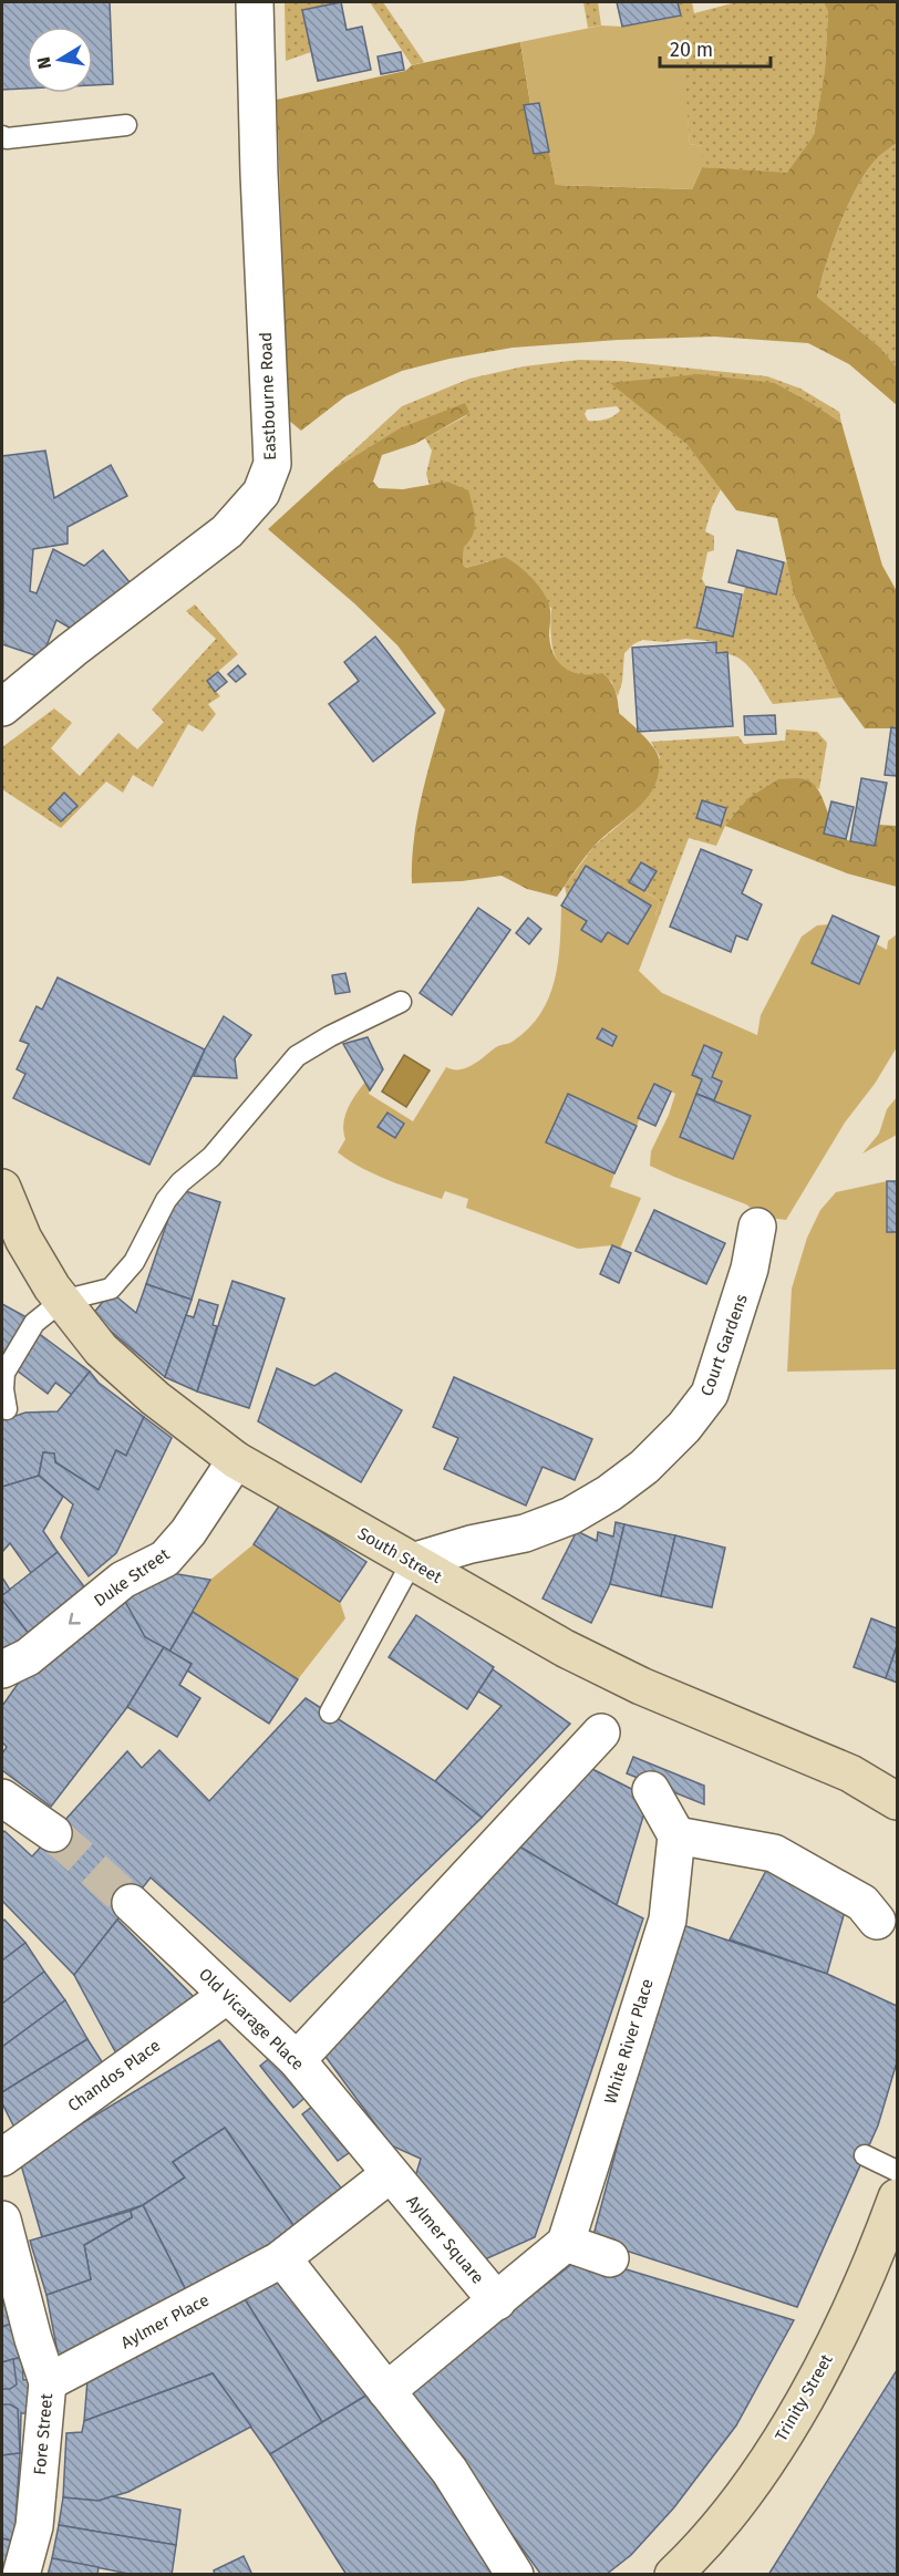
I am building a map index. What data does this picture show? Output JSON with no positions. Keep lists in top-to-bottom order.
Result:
{
  "streets": {
    "street": [
      "Eastbourne Road",
      "Court Gardens",
      "South Street",
      "Duke Street",
      "Old Vicarage Place",
      "White River Place",
      "Chandos Place",
      "Aylmer Square",
      "Aylmer Place",
      "Trinity Street",
      "Fore Street"
    ]
  },
  "crossings": [
    ["Court Gardens", "South Street"],
    ["South Street", "Duke Street"],
    ["Old Vicarage Place", "Chandos Place"],
    ["Old Vicarage Place", "Aylmer Square"],
    ["Aylmer Place", "Fore Street"]
  ],
  "one_way": ["Duke Street"],
  "scale_bar": "20 m",
  "north": "left"
}
